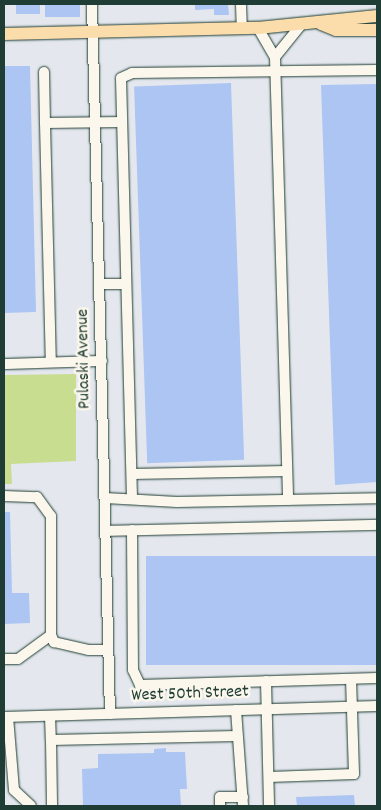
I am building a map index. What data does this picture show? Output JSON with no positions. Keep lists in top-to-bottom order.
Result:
{
  "streets": {
    "street": ["Pulaski Avenue", "West 50th Street"]
  },
  "crossings": [
    ["Pulaski Avenue", "West 50th Street"]
  ]
}
